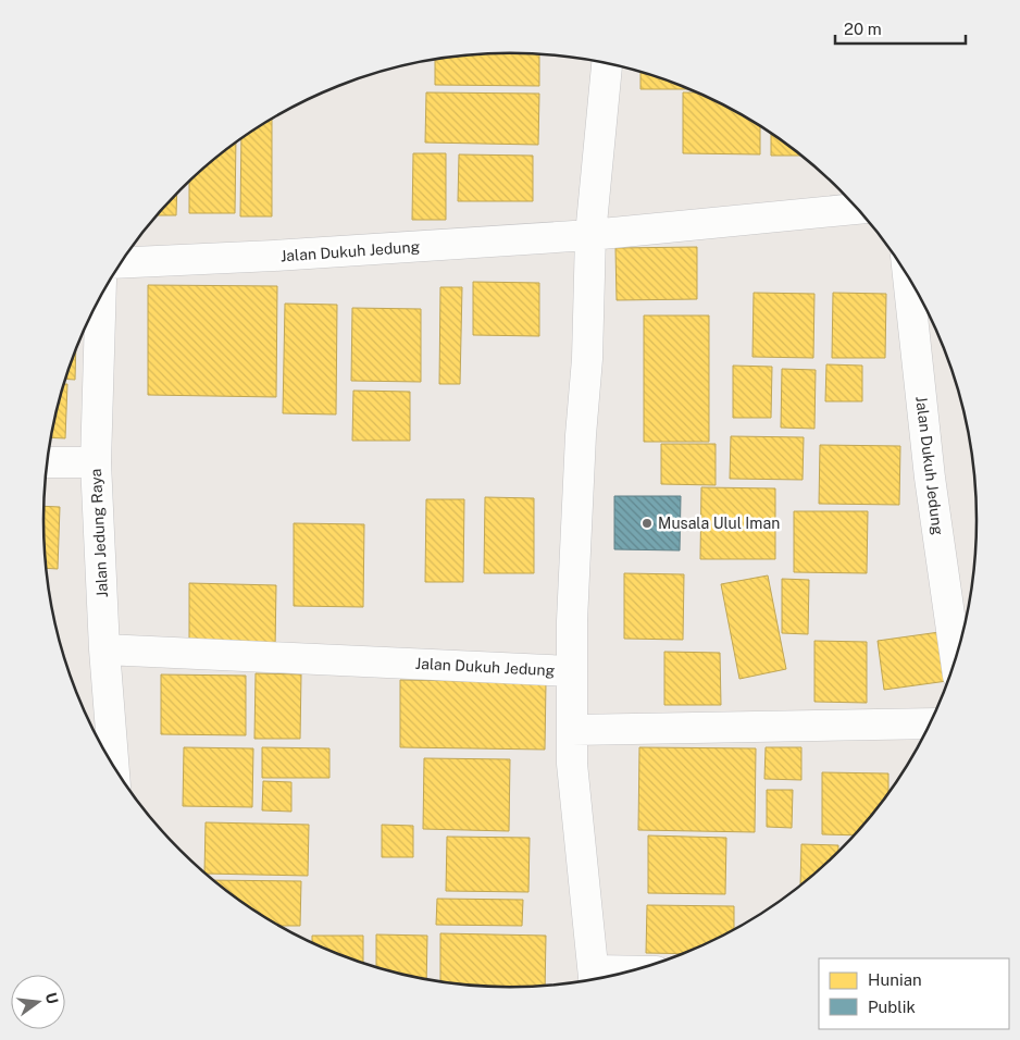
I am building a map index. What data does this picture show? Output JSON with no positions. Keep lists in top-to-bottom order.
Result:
{
  "streets": {
    "street": ["Jalan Dukuh Jedung", "Jalan Jedung Raya"]
  },
  "crossings": [
    ["Jalan Dukuh Jedung", "Jalan Jedung Raya"]
  ],
  "places": ["Musala Ulul Iman"],
  "legend": ["Hunian", "Publik"],
  "scale_bar": "20 m",
  "north": "right"
}
